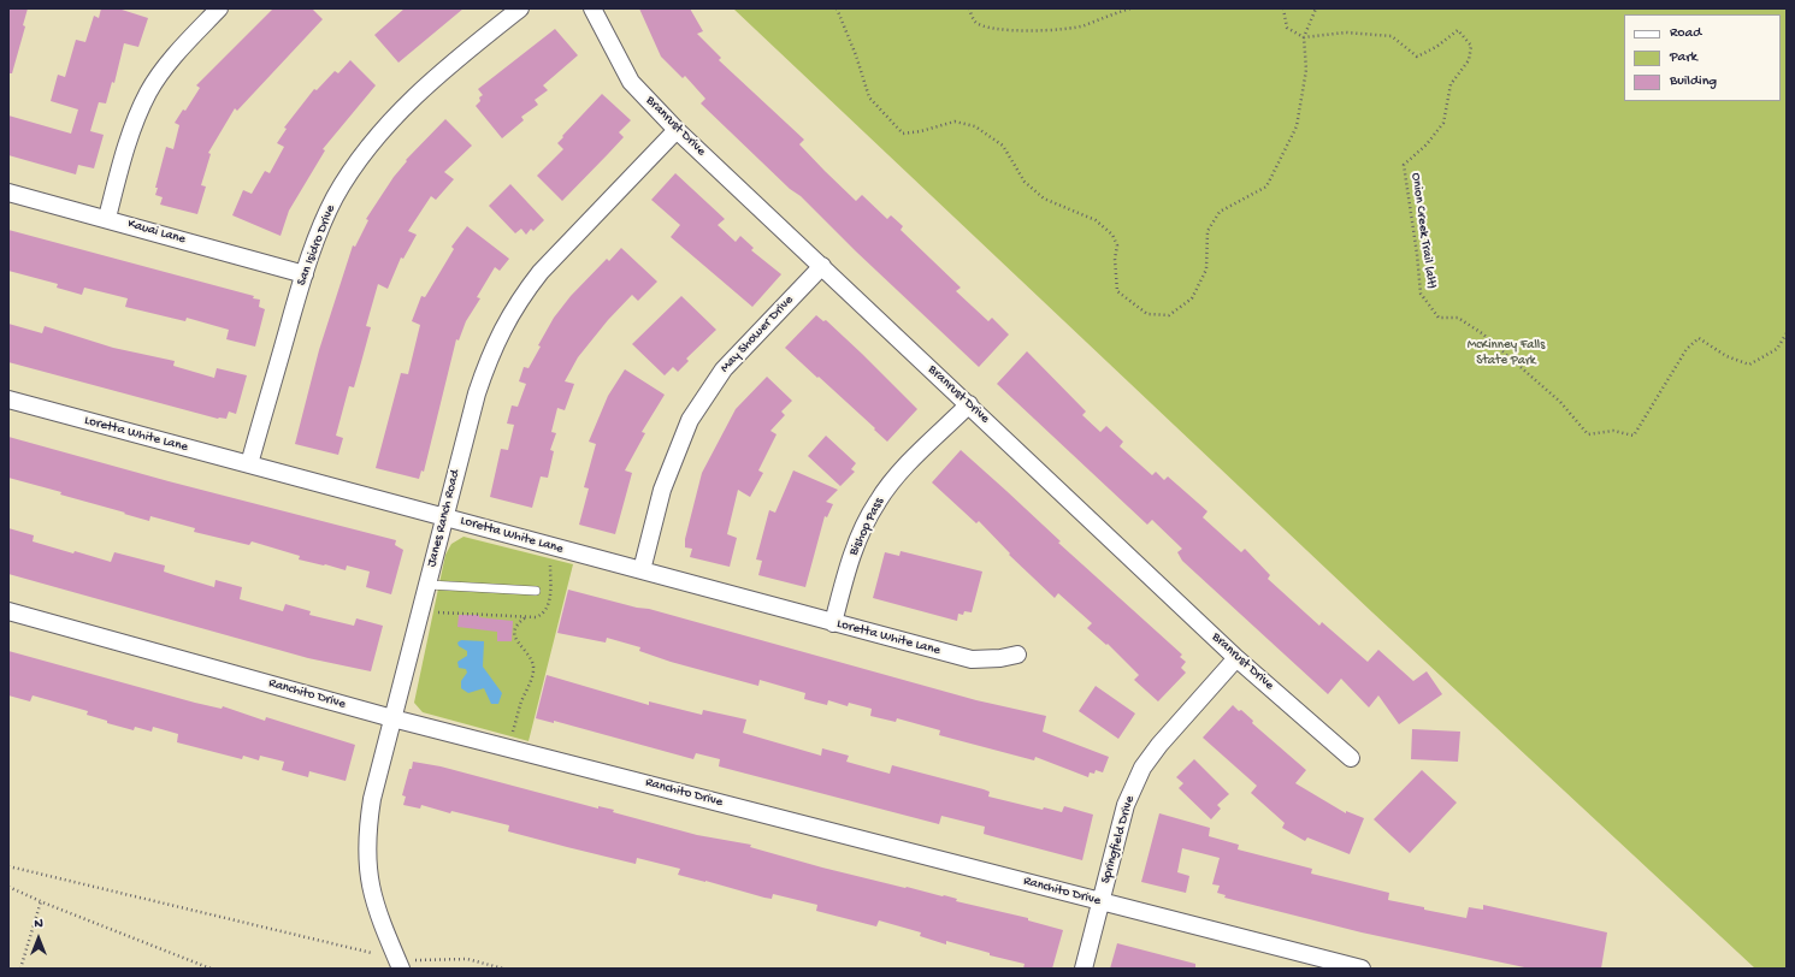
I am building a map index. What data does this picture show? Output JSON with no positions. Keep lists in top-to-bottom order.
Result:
{
  "streets": {
    "street": [
      "Branrust Drive",
      "Kauai Lane",
      "San Isidro Drive",
      "May Shower Drive",
      "Loretta White Lane",
      "Janes Ranch Road",
      "Bishop Pass",
      "Ranchito Drive",
      "Springfield Drive"
    ],
    "path": ["Onion Creek Trail (alt)"]
  },
  "crossings": [
    ["Branrust Drive", "May Shower Drive"],
    ["Branrust Drive", "Janes Ranch Road"],
    ["Branrust Drive", "Bishop Pass"],
    ["Branrust Drive", "Springfield Drive"],
    ["Kauai Lane", "San Isidro Drive"],
    ["San Isidro Drive", "Loretta White Lane"],
    ["May Shower Drive", "Loretta White Lane"],
    ["Loretta White Lane", "Janes Ranch Road"],
    ["Loretta White Lane", "Bishop Pass"],
    ["Janes Ranch Road", "Ranchito Drive"],
    ["Ranchito Drive", "Springfield Drive"]
  ],
  "parks": ["McKinney Falls State Park"],
  "legend": ["Road", "Park", "Building"],
  "north": "top"
}
